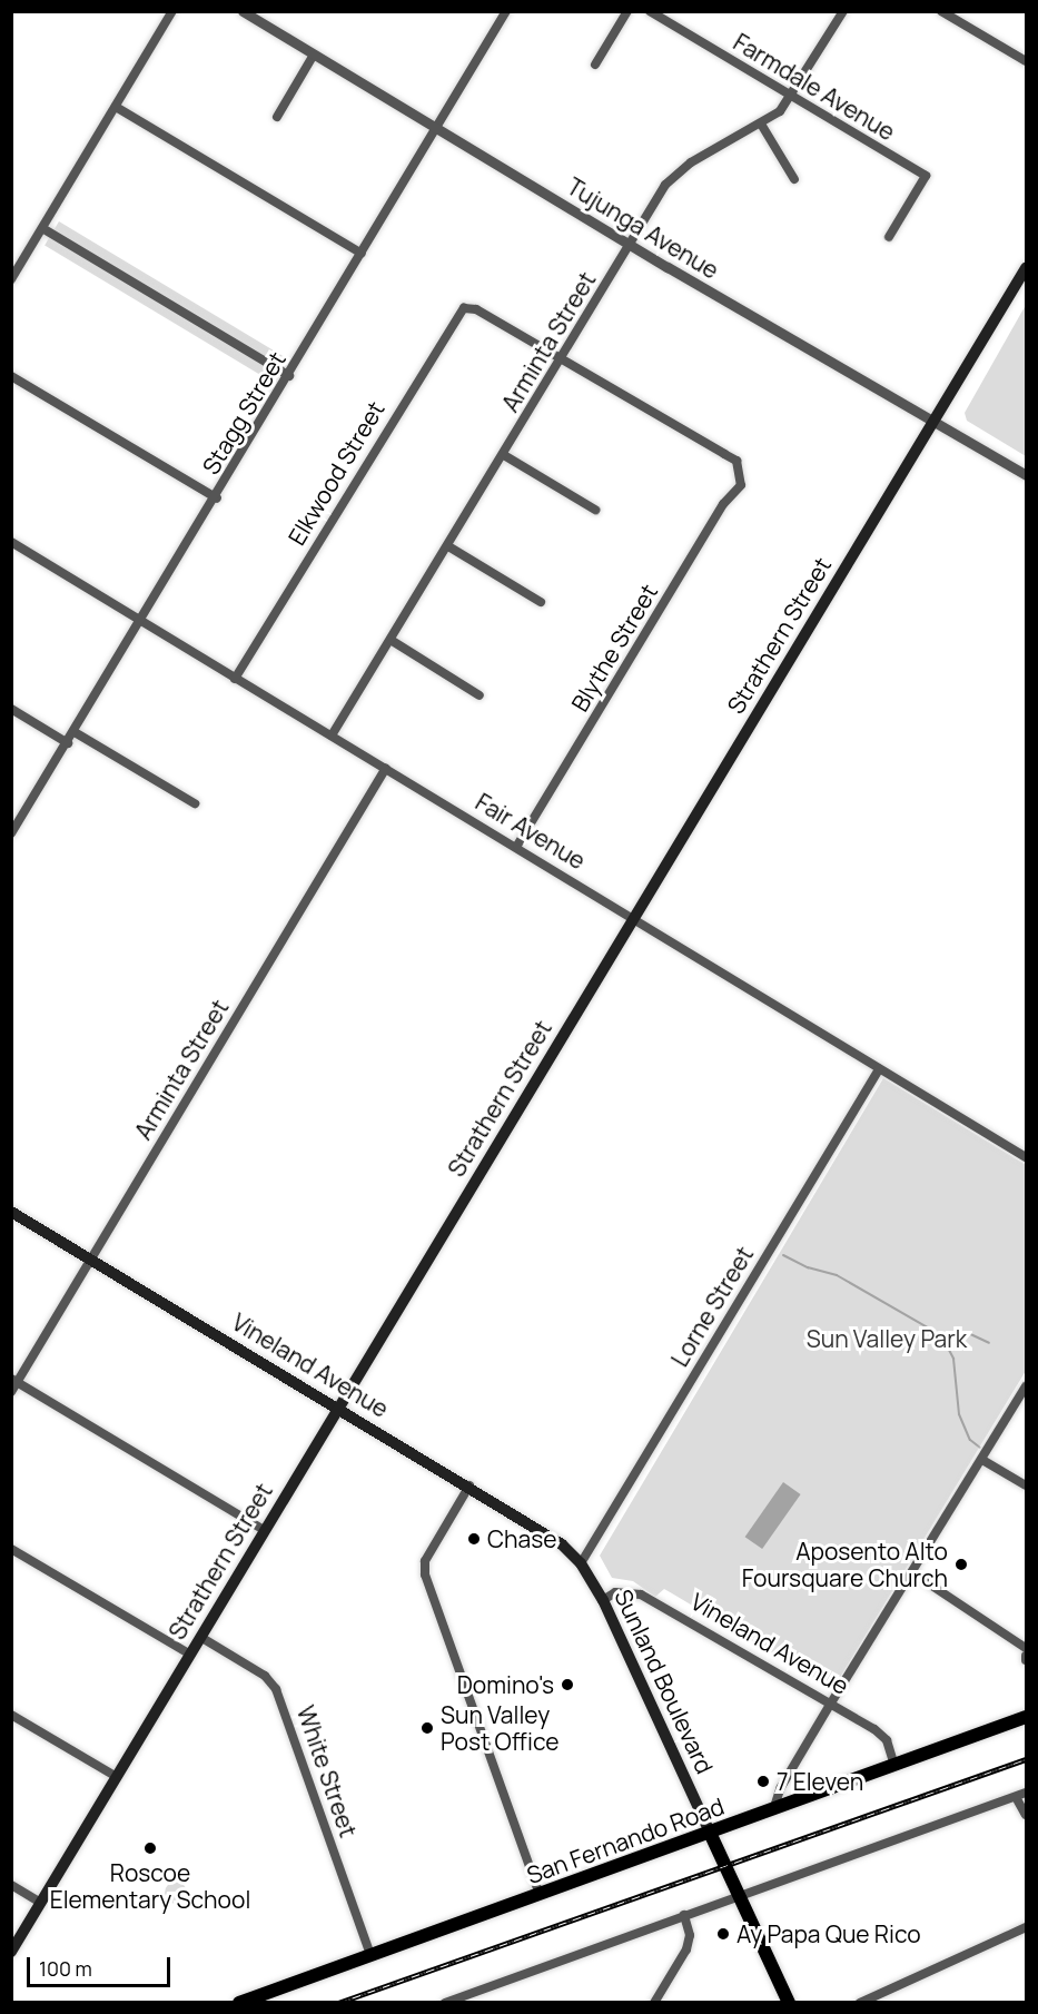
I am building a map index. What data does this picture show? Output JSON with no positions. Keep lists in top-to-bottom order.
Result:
{
  "streets": {
    "main road": [
      "Strathern Street",
      "Vineland Avenue",
      "Sunland Boulevard",
      "San Fernando Road"
    ],
    "street": [
      "Farmdale Avenue",
      "Tujunga Avenue",
      "Arminta Street",
      "Stagg Street",
      "Elkwood Street",
      "Blythe Street",
      "Fair Avenue",
      "Lorne Street",
      "White Street"
    ]
  },
  "crossings": [
    ["Farmdale Avenue", "Arminta Street"],
    ["Tujunga Avenue", "Arminta Street"],
    ["Tujunga Avenue", "Stagg Street"],
    ["Tujunga Avenue", "Strathern Street"],
    ["Arminta Street", "Elkwood Street"],
    ["Arminta Street", "Blythe Street"],
    ["Arminta Street", "Fair Avenue"],
    ["Arminta Street", "Vineland Avenue"],
    ["Stagg Street", "Fair Avenue"],
    ["Elkwood Street", "Blythe Street"],
    ["Elkwood Street", "Fair Avenue"],
    ["Strathern Street", "Fair Avenue"],
    ["Strathern Street", "Vineland Avenue"],
    ["Strathern Street", "White Street"],
    ["Blythe Street", "Fair Avenue"],
    ["Fair Avenue", "Lorne Street"],
    ["Lorne Street", "Vineland Avenue"],
    ["Lorne Street", "Sunland Boulevard"],
    ["Vineland Avenue", "Sunland Boulevard"],
    ["Vineland Avenue", "San Fernando Road"],
    ["Sunland Boulevard", "San Fernando Road"],
    ["White Street", "San Fernando Road"]
  ],
  "parks": ["Sun Valley Park"],
  "places": [
    "Chase",
    "Aposento Alto Foursquare Church",
    "Domino's",
    "Sun Valley Post Office",
    "7 Eleven",
    "Roscoe Elementary School",
    "Ay Papa Que Rico"
  ],
  "scale_bar": "100 m"
}
